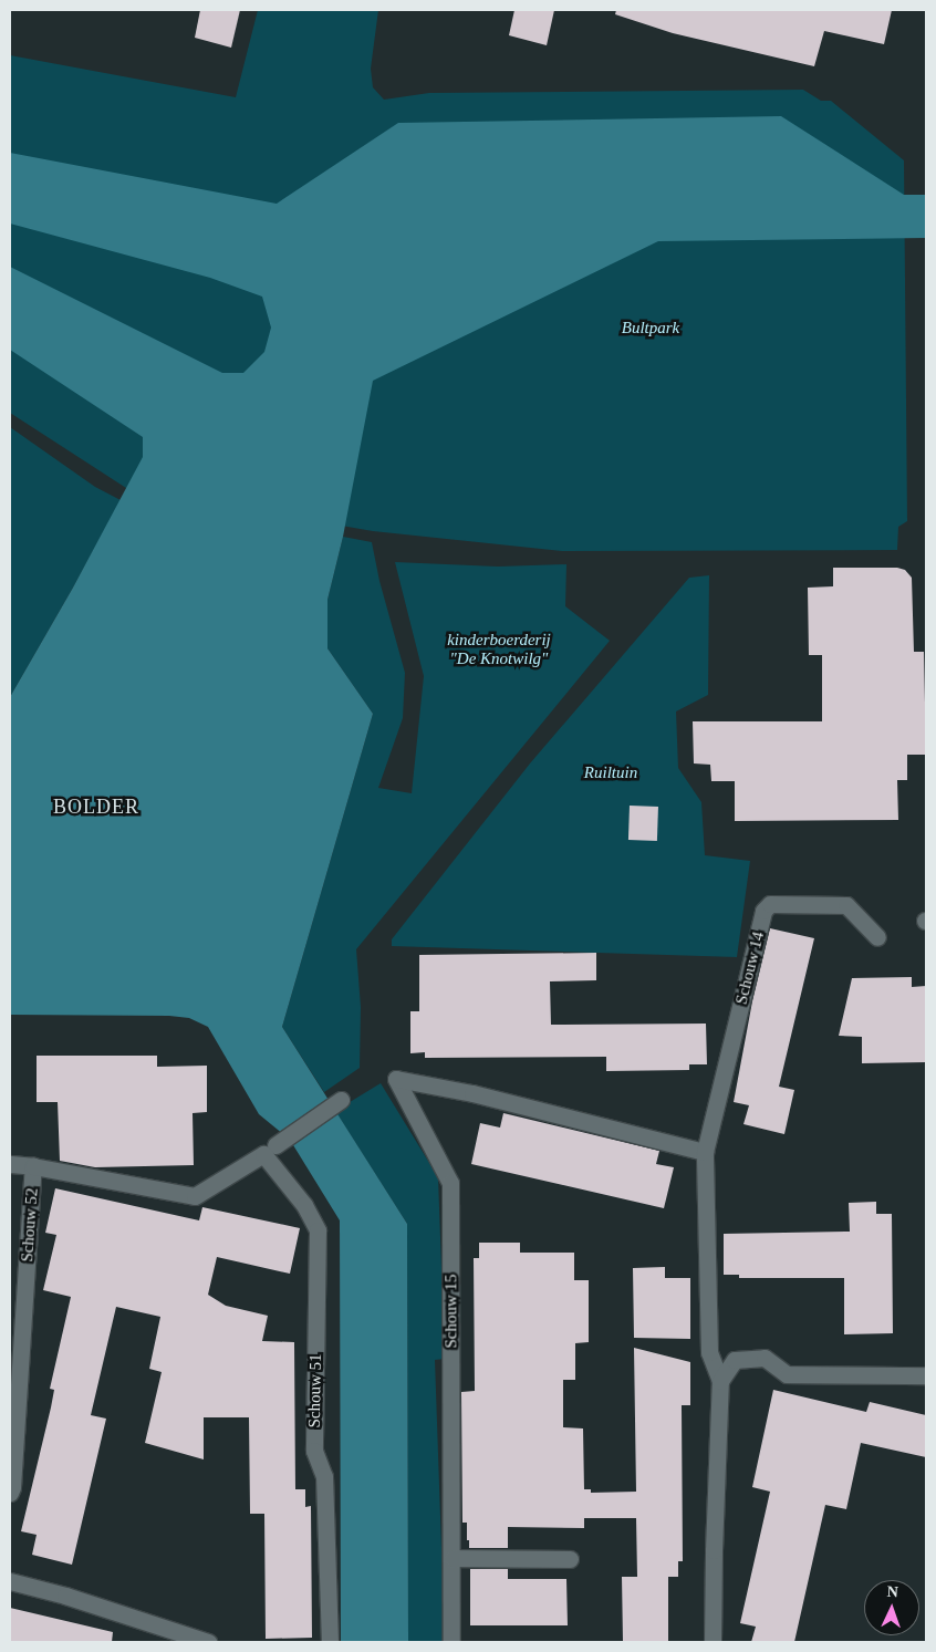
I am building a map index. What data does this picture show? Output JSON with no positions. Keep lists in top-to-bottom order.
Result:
{
  "streets": {
    "street": [
      "Schouw 14",
      "Schouw 52",
      "Schouw 15",
      "Schouw 51"
    ]
  },
  "crossings": [
    ["Schouw 14", "Schouw 15"],
    ["Schouw 52", "Schouw 51"]
  ],
  "districts": ["BOLDER"],
  "parks": ["Bultpark", "kinderboerderij \"De Knotwilg\"", "Ruiltuin"],
  "north": "top"
}
